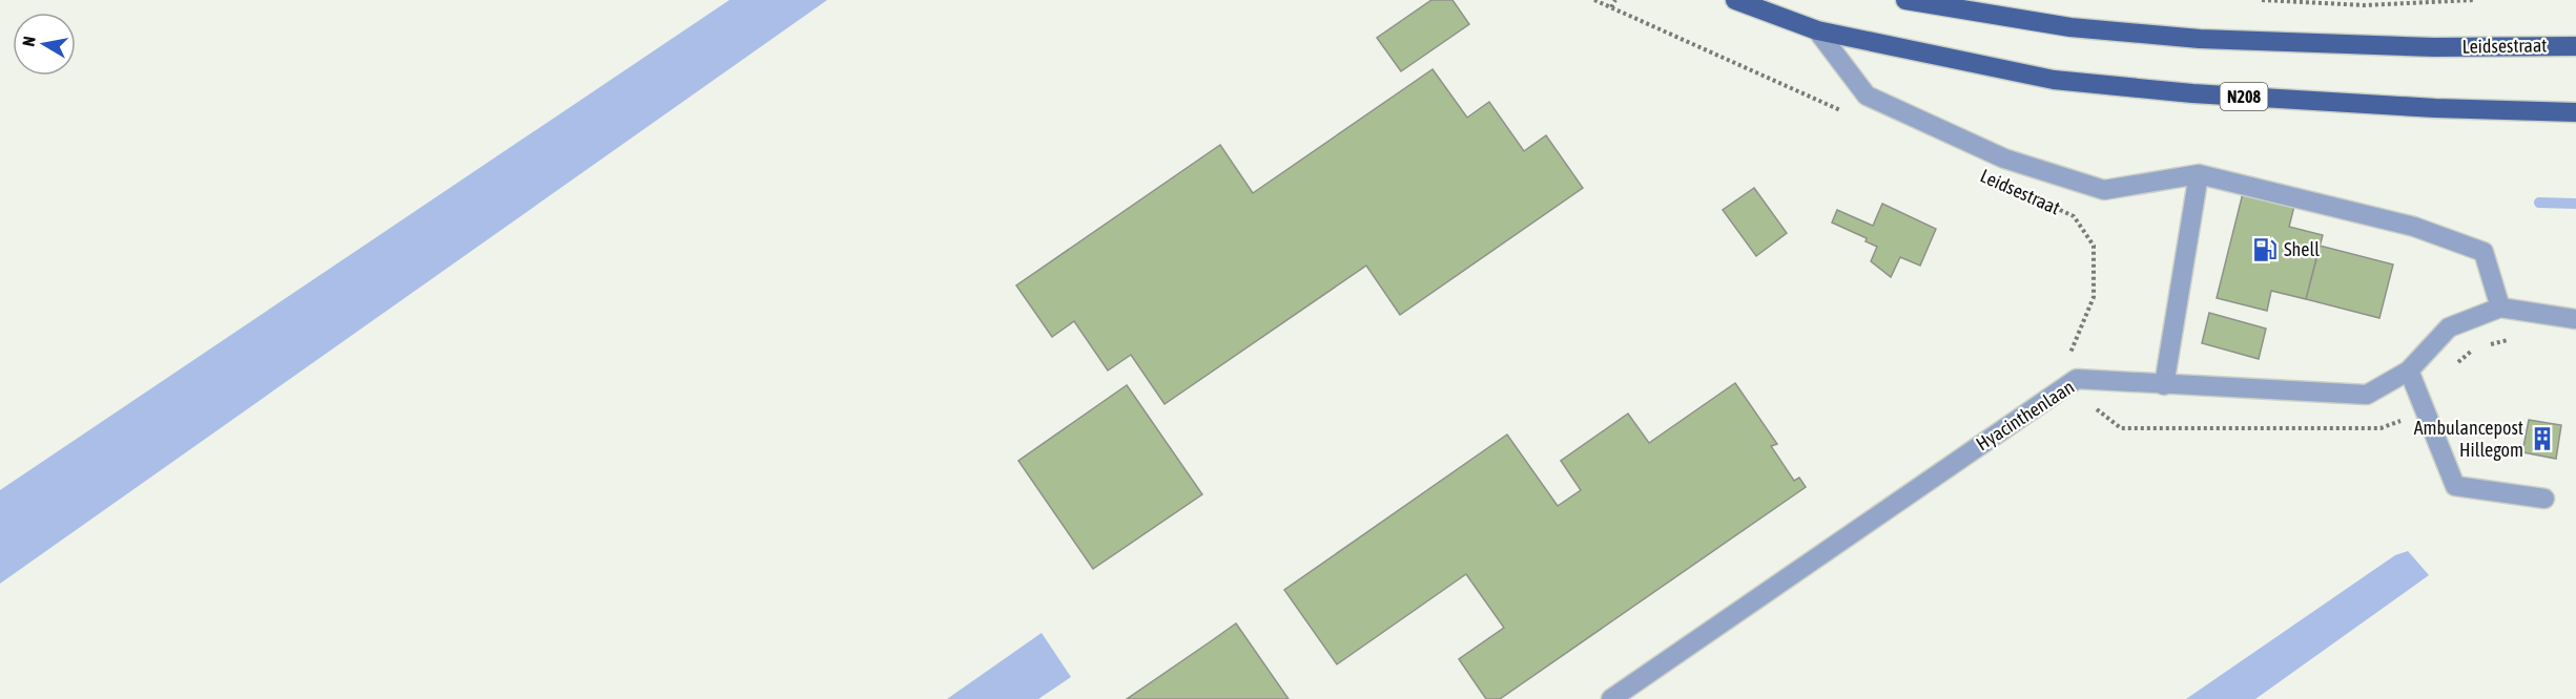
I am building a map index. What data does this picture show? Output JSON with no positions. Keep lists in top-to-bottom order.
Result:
{
  "streets": {
    "main road": ["Leidsestraat", "N208"],
    "street": ["Hyacinthenlaan"]
  },
  "crossings": [
    ["Leidsestraat", "N208"],
    ["Leidsestraat", "Hyacinthenlaan"]
  ],
  "places": {
    "fuel station": ["Shell"],
    "building": ["Ambulancepost Hillegom"]
  },
  "north": "left"
}
